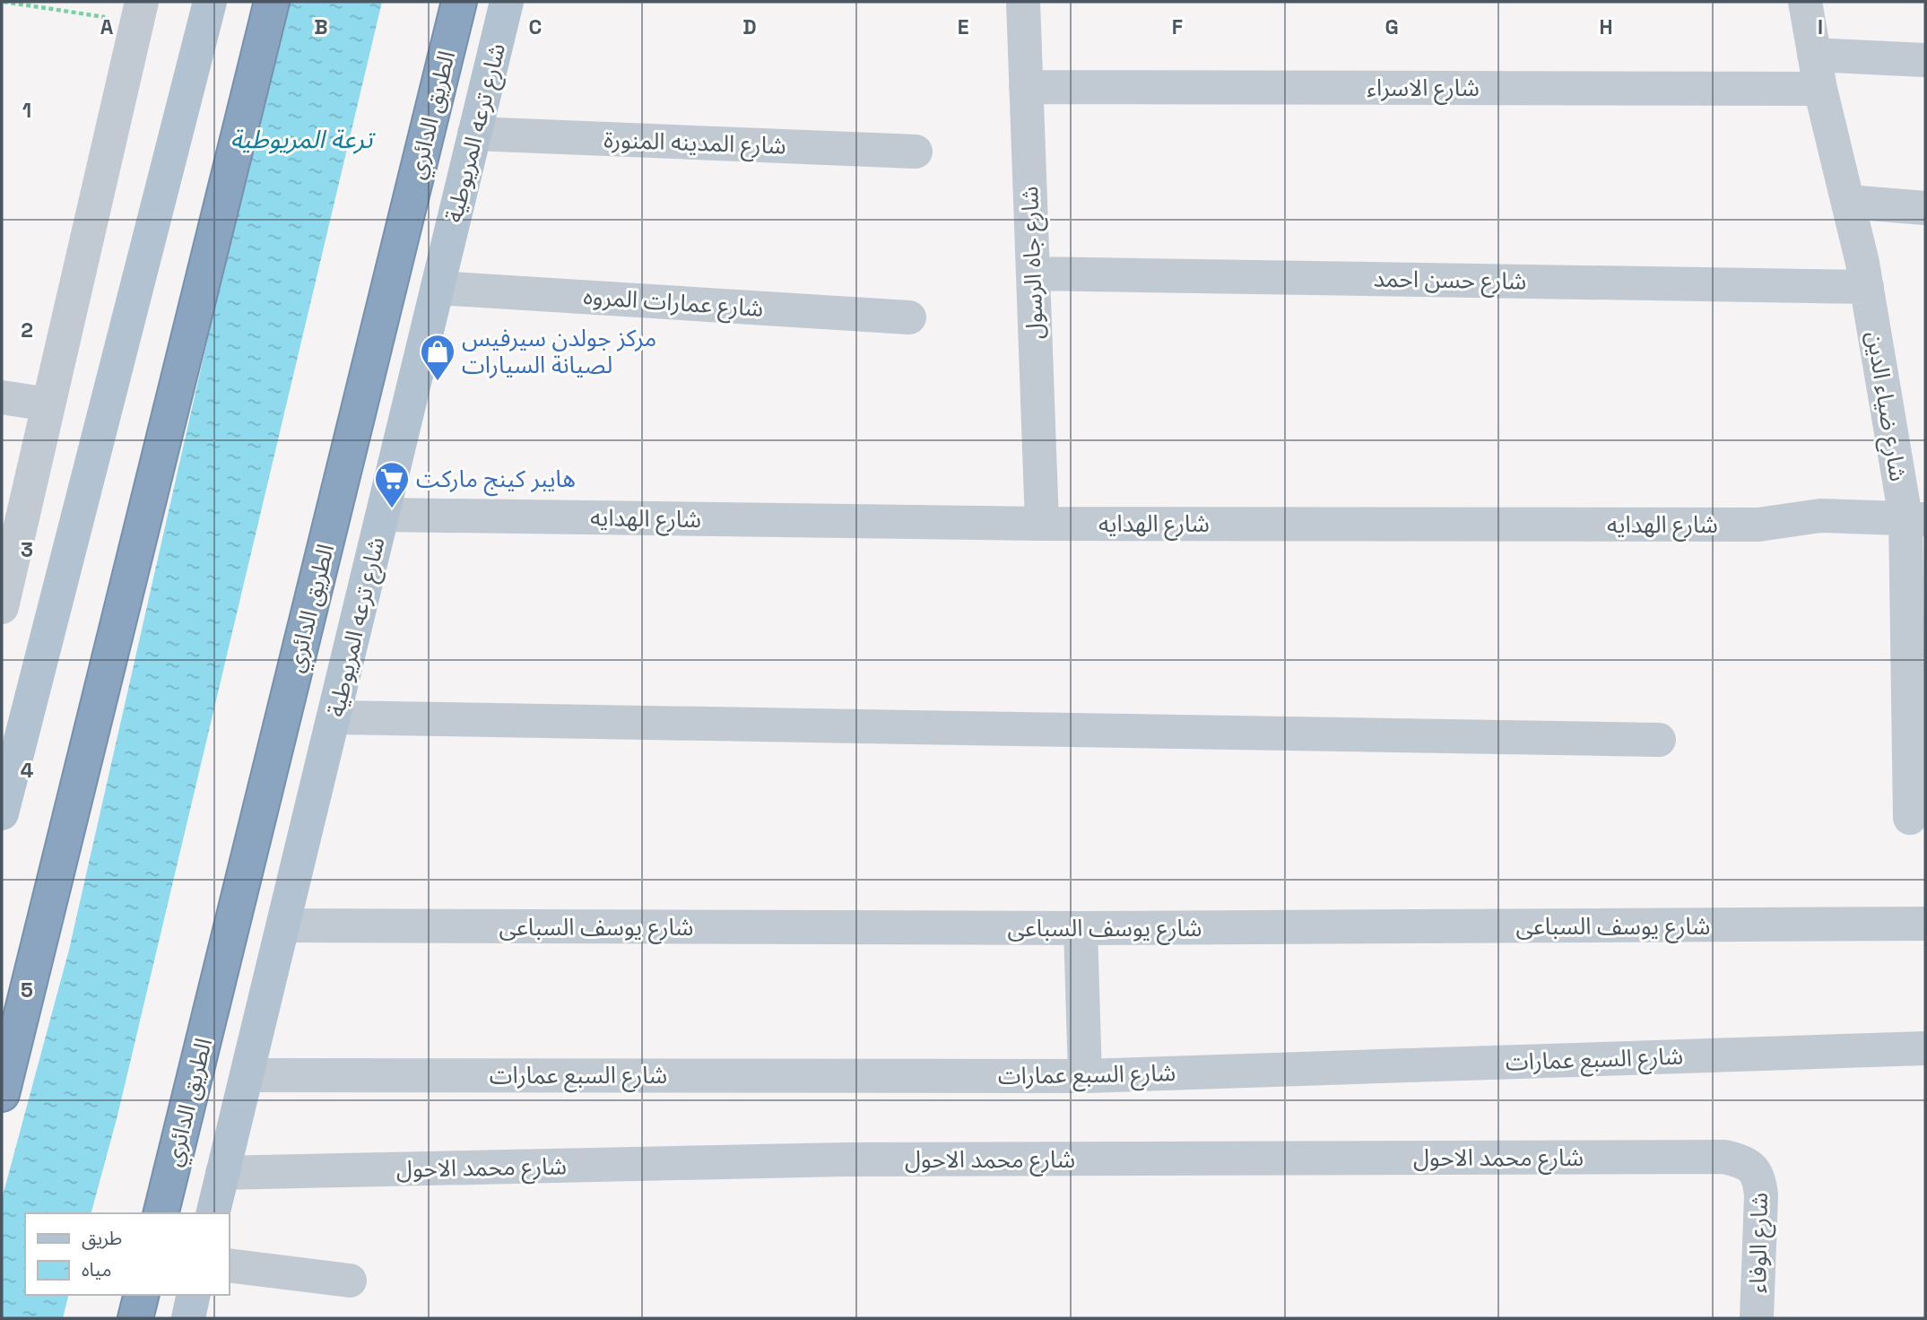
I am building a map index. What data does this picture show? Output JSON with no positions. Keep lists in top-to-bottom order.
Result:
{
  "streets": {
    "highway": ["الطريق الدائري"],
    "main road": ["شارع ترعه المريوطية"],
    "street": [
      "شارع الاسراء",
      "شارع المدينه المنورة",
      "شارع جاه الرسول",
      "شارع حسن احمد",
      "شارع عمارات المروه",
      "شارع ضياء الدين",
      "شارع الهدايه",
      "شارع يوسف السباعى",
      "شارع السبع عمارات",
      "شارع محمد الاحول",
      "شارع الوفاء"
    ]
  },
  "crossings": [
    ["شارع الاسراء", "شارع جاه الرسول"],
    ["شارع الاسراء", "شارع ضياء الدين"],
    ["شارع ترعه المريوطية", "شارع المدينه المنورة"],
    ["شارع ترعه المريوطية", "شارع عمارات المروه"],
    ["شارع ترعه المريوطية", "شارع الهدايه"],
    ["شارع ترعه المريوطية", "شارع يوسف السباعى"],
    ["شارع ترعه المريوطية", "شارع السبع عمارات"],
    ["شارع ترعه المريوطية", "شارع محمد الاحول"],
    ["شارع جاه الرسول", "شارع حسن احمد"],
    ["شارع جاه الرسول", "شارع الهدايه"],
    ["شارع حسن احمد", "شارع ضياء الدين"],
    ["شارع ضياء الدين", "شارع الهدايه"],
    ["شارع محمد الاحول", "شارع الوفاء"]
  ],
  "water": ["ترعة المريوطية"],
  "places": {
    "shop": ["مركز جولدن سيرفيس لصيانة السيارات"],
    "supermarket": ["هايبر كينج ماركت"]
  },
  "legend": ["طريق", "مياه"],
  "grid": {
    "columns": [
      "A",
      "B",
      "C",
      "D",
      "E",
      "F",
      "G",
      "H",
      "I"
    ],
    "rows": [
      "1",
      "2",
      "3",
      "4",
      "5"
    ]
  }
}
